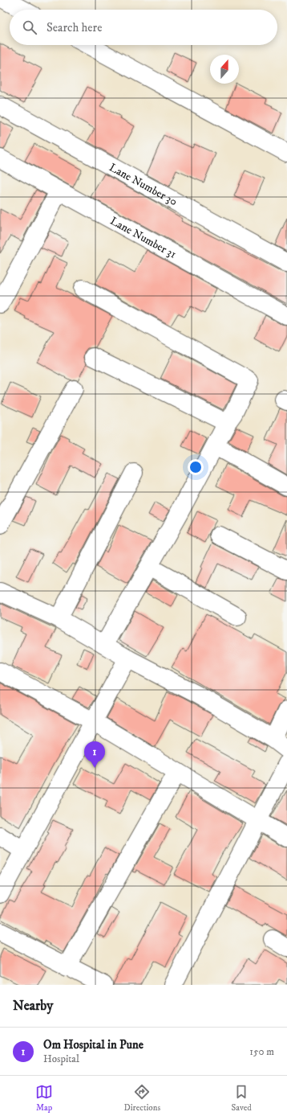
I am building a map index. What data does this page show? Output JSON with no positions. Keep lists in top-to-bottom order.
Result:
{
  "streets": {
    "street": ["Lane Number 30", "Lane Number 31"]
  },
  "north": "top",
  "page": {
    "search": "Search here",
    "pins": "1",
    "heading": "Nearby",
    "list": [
      {
        "mark": "1",
        "name": "Om Hospital in Pune",
        "note": "Hospital",
        "value": "150 m"
      }
    ],
    "nav": ["Map", "Directions", "Saved"]
  }
}
